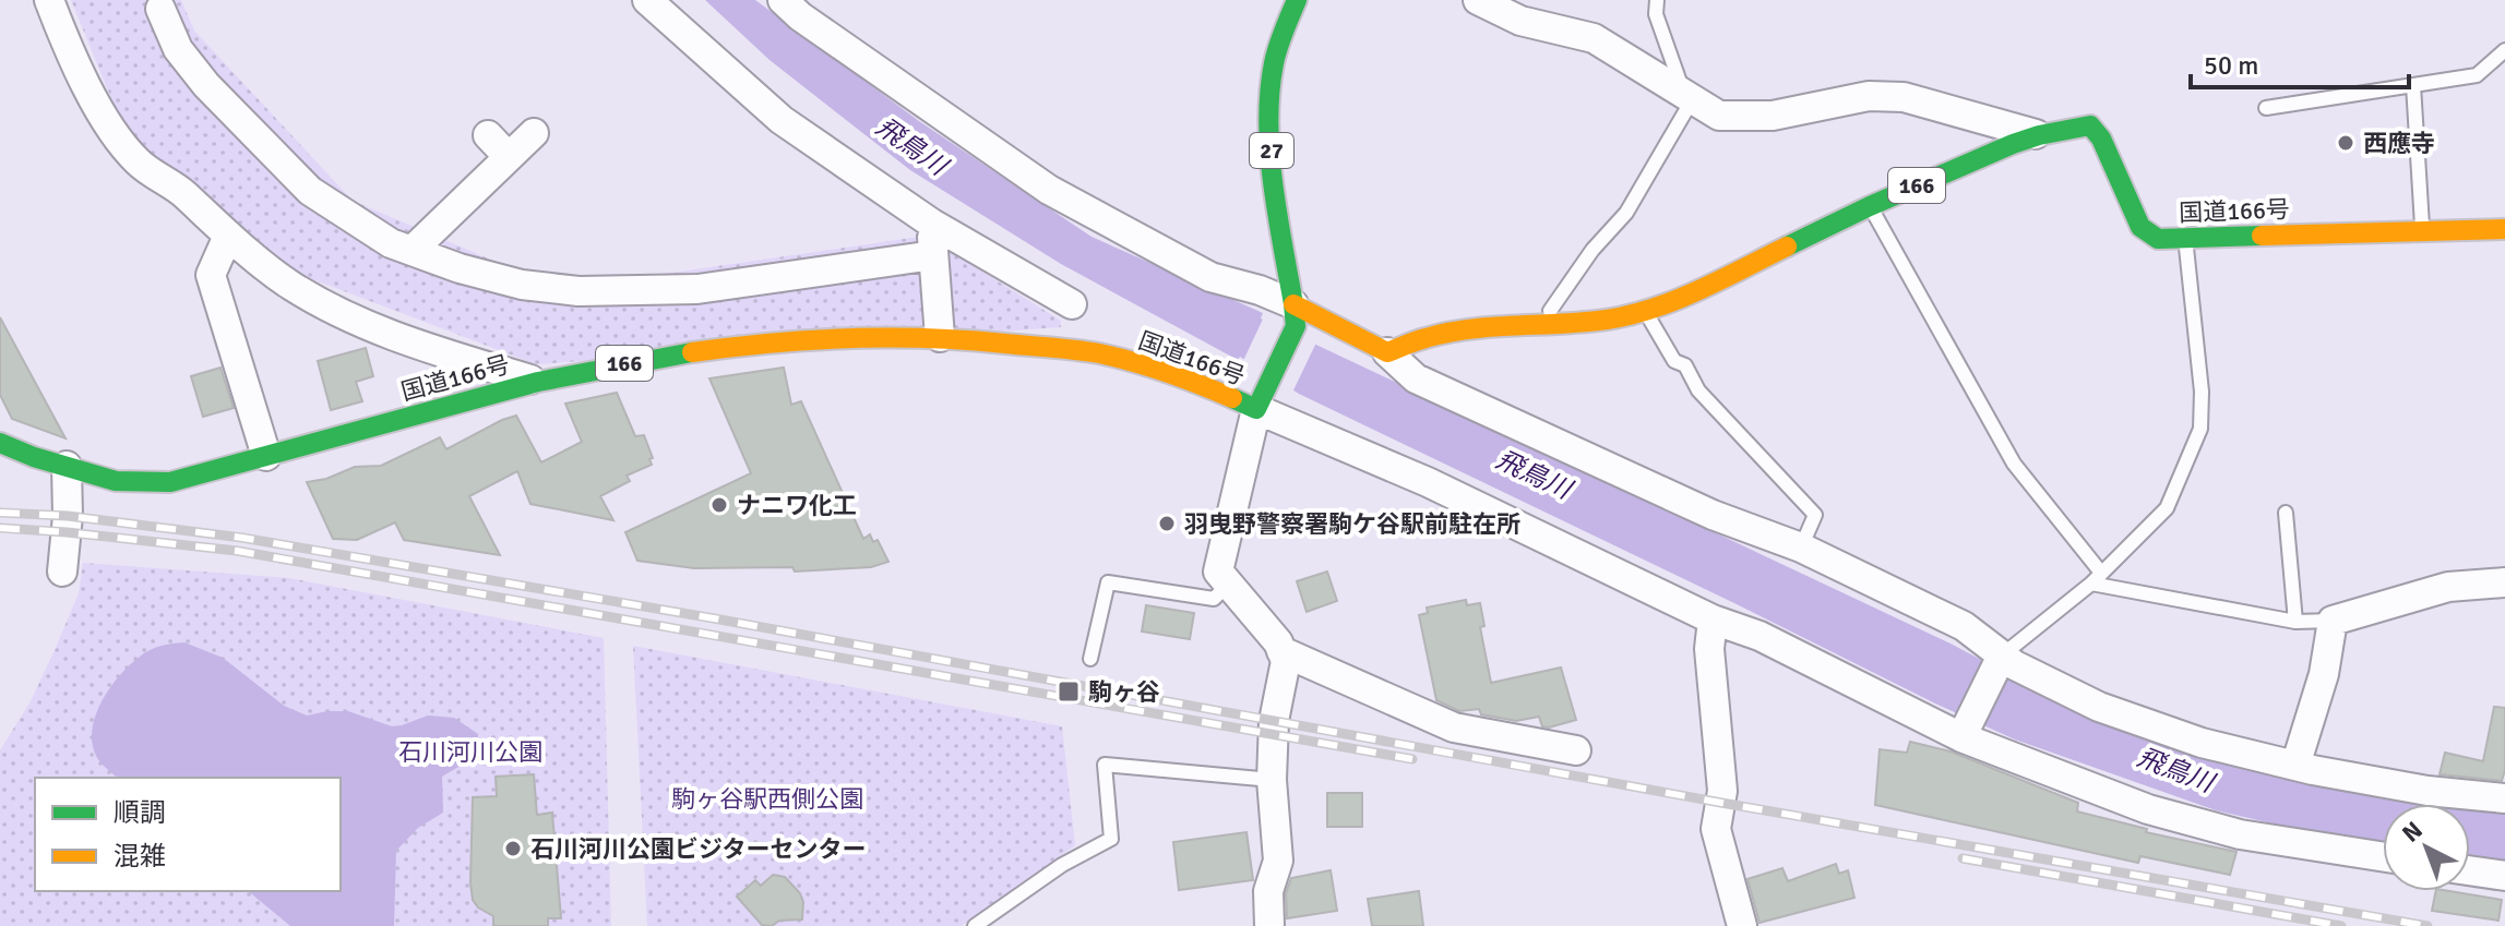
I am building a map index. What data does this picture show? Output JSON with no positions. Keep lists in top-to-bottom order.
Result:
{
  "streets": {
    "main road": ["27", "166", "国道166号"]
  },
  "crossings": [
    ["27", "国道166号"]
  ],
  "water": ["飛鳥川"],
  "parks": ["石川河川公園", "駒ヶ谷駅西側公園"],
  "places": {
    "other": [
      "西應寺",
      "ナニワ化工",
      "羽曳野警察署駒ケ谷駅前駐在所",
      "石川河川公園ビジターセンター"
    ],
    "transit": ["駒ヶ谷"]
  },
  "legend": ["順調", "混雑"],
  "scale_bar": "50 m",
  "north": "top left"
}
